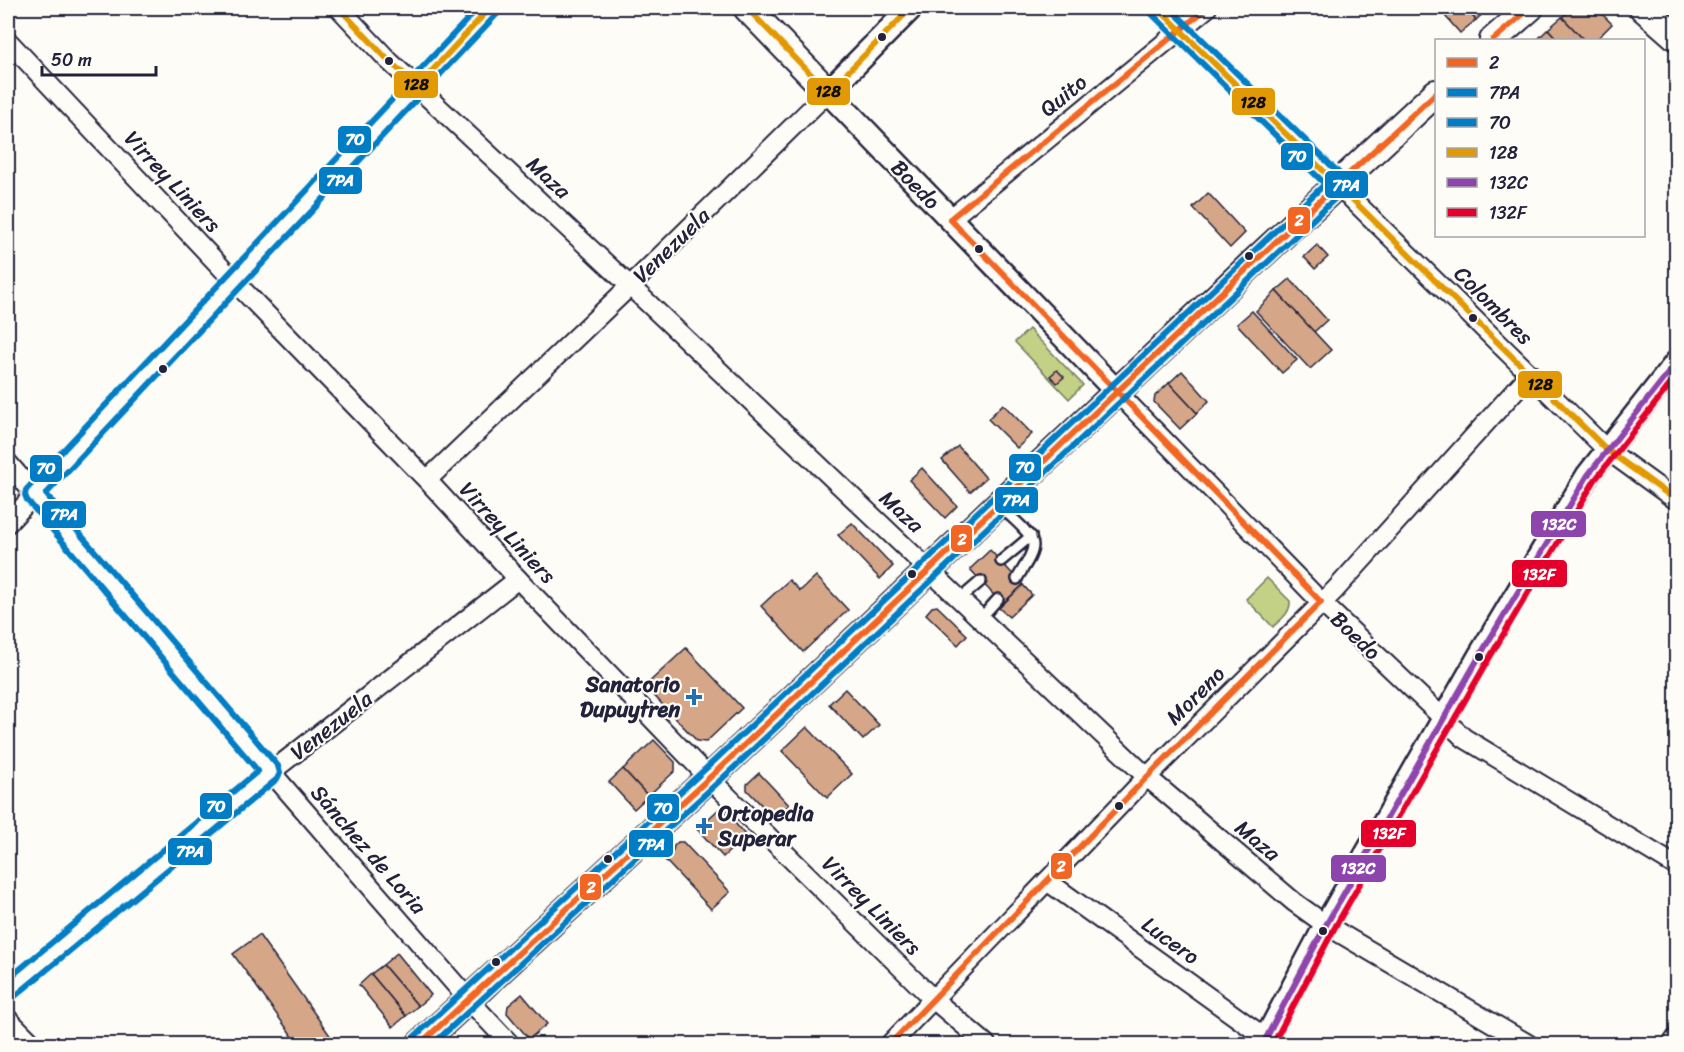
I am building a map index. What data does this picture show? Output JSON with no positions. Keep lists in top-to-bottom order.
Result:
{
  "streets": {
    "street": [
      "Quito",
      "Maza",
      "Virrey Liniers",
      "Boedo",
      "Venezuela",
      "Colombres",
      "Moreno",
      "Sánchez de Loria",
      "Lucero"
    ]
  },
  "crossings": [
    ["Quito", "Boedo"],
    ["Quito", "Colombres"],
    ["Maza", "Venezuela"],
    ["Maza", "Moreno"],
    ["Virrey Liniers", "Venezuela"],
    ["Virrey Liniers", "Moreno"],
    ["Boedo", "Venezuela"],
    ["Boedo", "Moreno"],
    ["Venezuela", "Sánchez de Loria"],
    ["Colombres", "Moreno"],
    ["Moreno", "Lucero"]
  ],
  "places": {
    "health": ["Sanatorio Dupuytren", "Ortopedia Superar"]
  },
  "lines": [
    "transit line 2",
    "transit line 7PA",
    "transit line 7O",
    "transit line 128",
    "transit line 132C",
    "transit line 132F"
  ],
  "legend": [
    "2",
    "7PA",
    "7O",
    "128",
    "132C",
    "132F"
  ],
  "scale_bar": "50 m"
}
